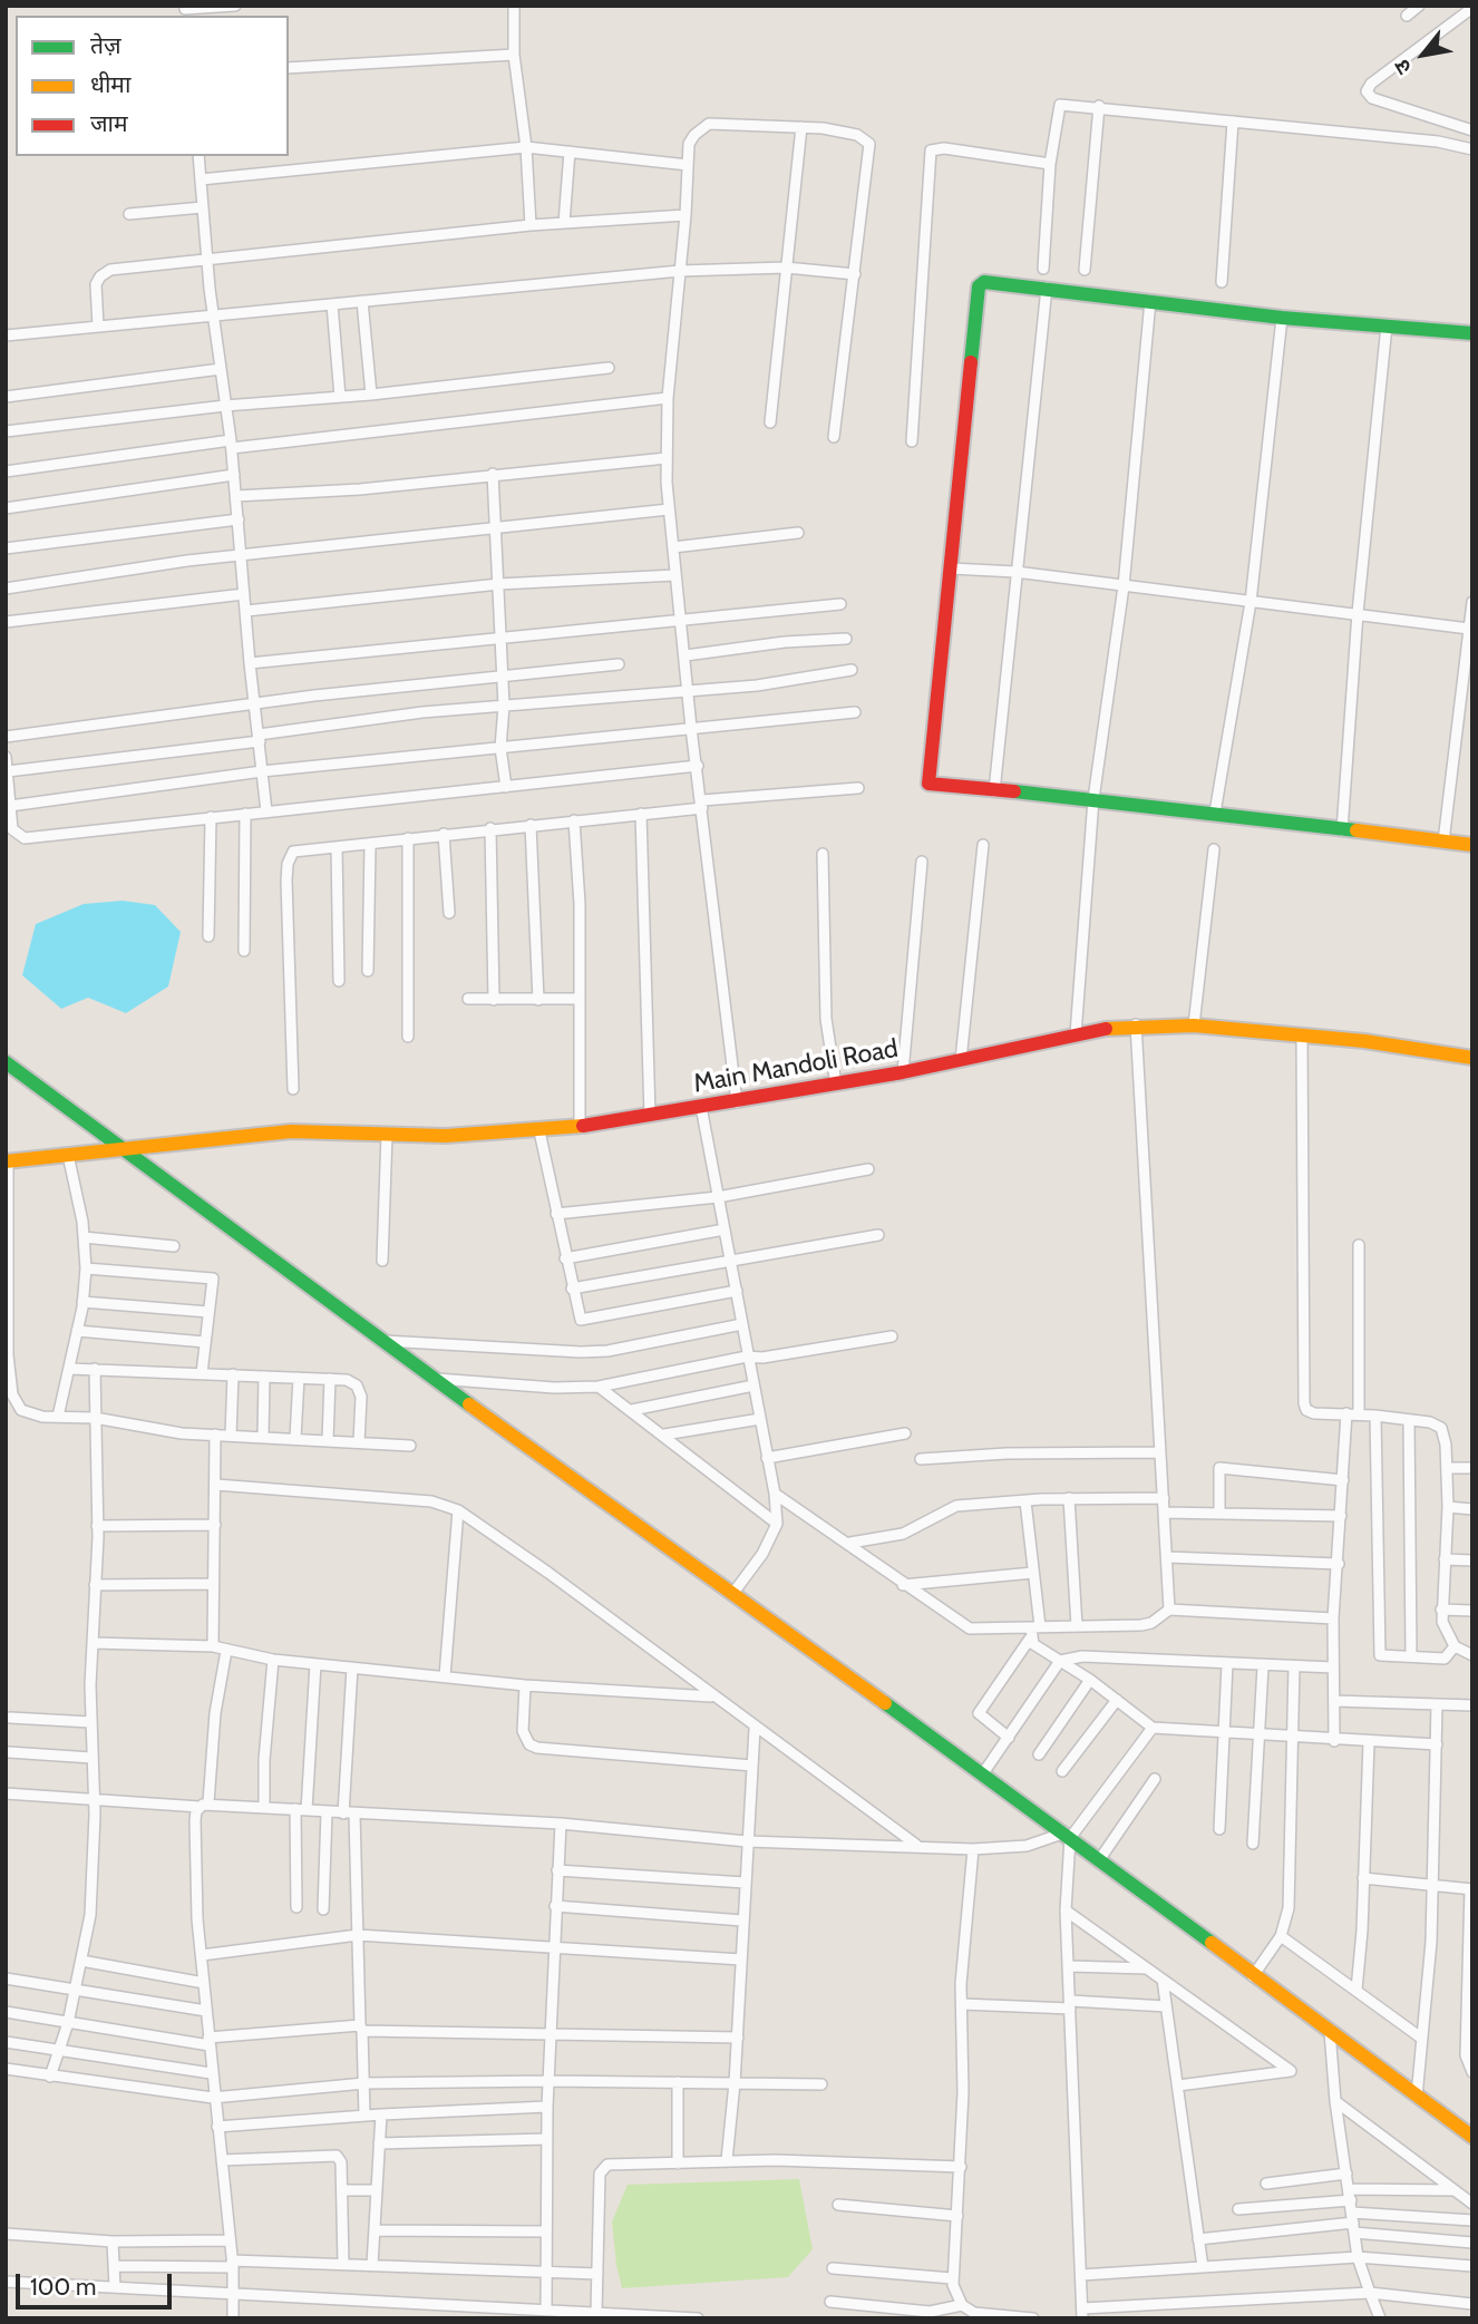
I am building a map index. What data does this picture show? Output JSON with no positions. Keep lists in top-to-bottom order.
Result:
{
  "streets": {
    "street": ["Main Mandoli Road"]
  },
  "legend": ["तेज़", "धीमा", "जाम"],
  "scale_bar": "100 m",
  "north": "bottom left"
}
